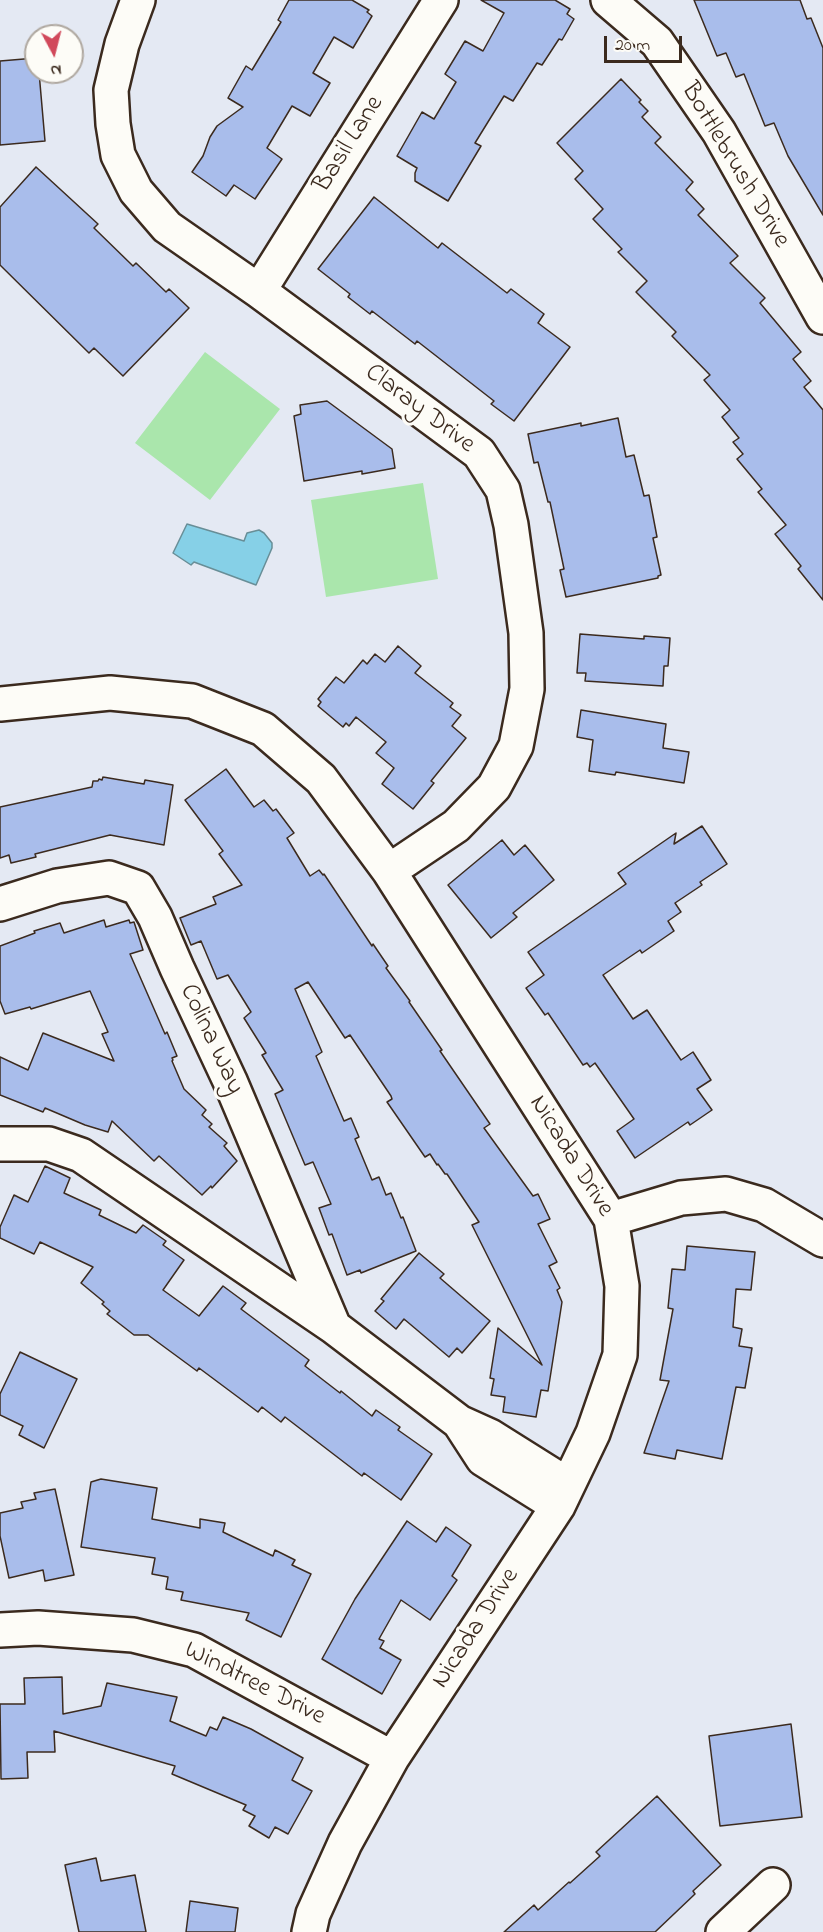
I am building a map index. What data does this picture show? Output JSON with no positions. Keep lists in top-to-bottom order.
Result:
{
  "streets": {
    "street": [
      "Basil Lane",
      "Bottlebrush Drive",
      "Claray Drive",
      "Colina Way",
      "Nicada Drive",
      "Windtree Drive"
    ]
  },
  "crossings": [
    ["Basil Lane", "Claray Drive"],
    ["Claray Drive", "Nicada Drive"],
    ["Colina Way", "Nicada Drive"],
    ["Nicada Drive", "Windtree Drive"]
  ],
  "scale_bar": "20 m",
  "north": "bottom"
}
